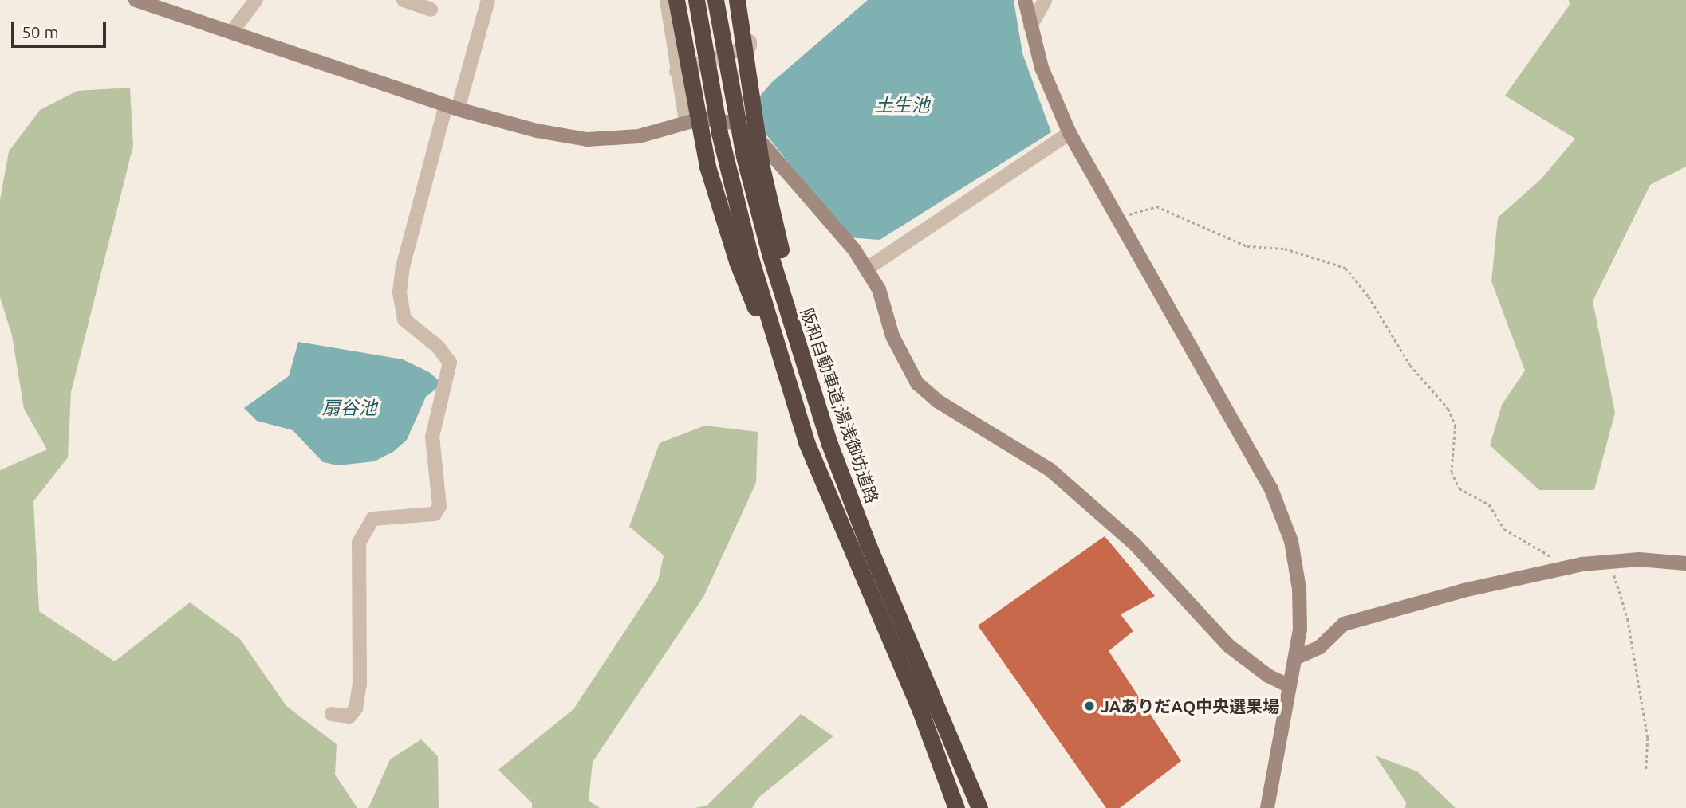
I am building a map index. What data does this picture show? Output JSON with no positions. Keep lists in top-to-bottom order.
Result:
{
  "streets": {
    "highway": ["阪和自動車道;湯浅御坊道路"]
  },
  "water": ["土生池", "扇谷池"],
  "places": ["JAありだAQ中央選果場"],
  "scale_bar": "50 m"
}
